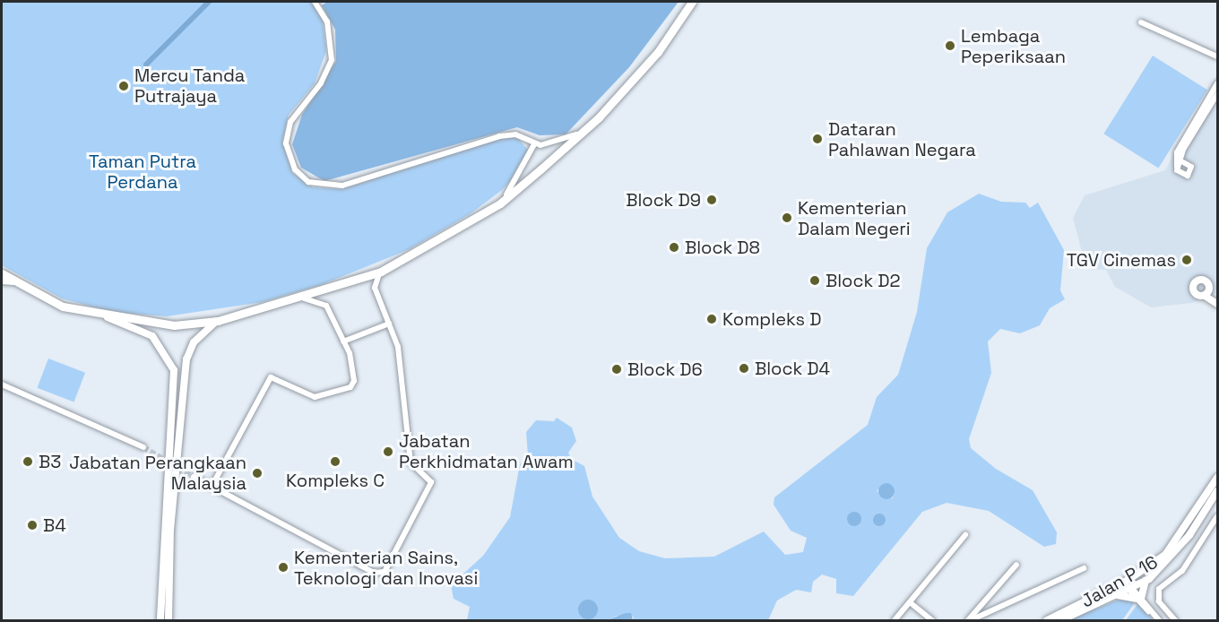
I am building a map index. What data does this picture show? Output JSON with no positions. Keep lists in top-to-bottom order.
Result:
{
  "streets": {
    "main road": ["Jalan P 16"]
  },
  "parks": ["Taman Putra Perdana"],
  "places": [
    "Lembaga Peperiksaan",
    "Mercu Tanda Putrajaya",
    "Dataran Pahlawan Negara",
    "Block D9",
    "Kementerian Dalam Negeri",
    "Block D8",
    "TGV Cinemas",
    "Block D2",
    "Kompleks D",
    "Block D4",
    "Block D6",
    "Jabatan Perkhidmatan Awam",
    "B3",
    "Kompleks C",
    "Jabatan Perangkaan Malaysia",
    "B4",
    "Kementerian Sains, Teknologi dan Inovasi"
  ]
}
